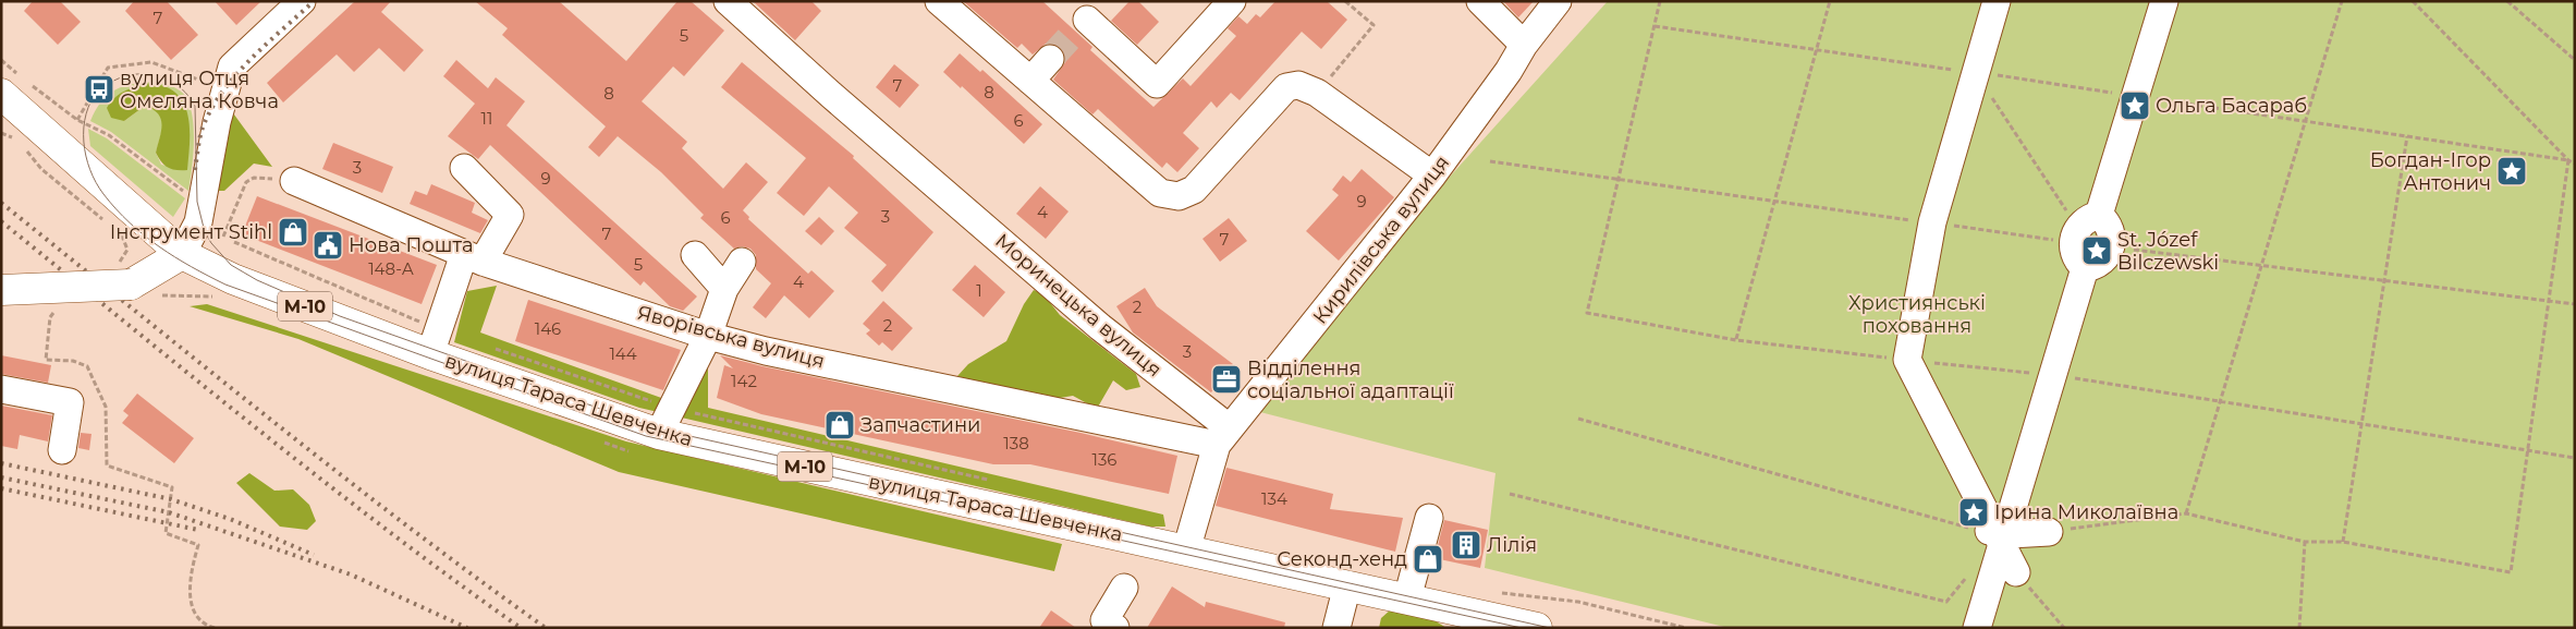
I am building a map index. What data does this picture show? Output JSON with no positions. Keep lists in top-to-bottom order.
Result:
{
  "streets": {
    "main road": ["М-10", "вулиця Тараса Шевченка"],
    "street": ["Кирилівська вулиця", "Моринецька вулиця", "Яворівська вулиця"]
  },
  "crossings": [
    ["Кирилівська вулиця", "Моринецька вулиця"],
    ["Кирилівська вулиця", "Яворівська вулиця"],
    ["Моринецька вулиця", "Яворівська вулиця"]
  ],
  "parks": ["Християнські поховання"],
  "places": {
    "bus stop": ["вулиця Отця Омеляна Ковча"],
    "place": [
      "Ольга Басараб",
      "Богдан-Ігор Антонич",
      "St. Józef Bilczewski",
      "Ірина Миколаївна"
    ],
    "shop": ["Інструмент Stihl", "Запчастини", "Секонд-хенд"],
    "public building": ["Нова Пошта"],
    "office": ["Відділення соціальної адаптації"],
    "building": ["Лілія"]
  },
  "house_numbers": [
    "7",
    "5",
    "7",
    "8",
    "8",
    "11",
    "6",
    "3",
    "9",
    "9",
    "4",
    "3",
    "6",
    "7",
    "7",
    "5",
    "148-А",
    "4",
    "1",
    "2",
    "2",
    "146",
    "3",
    "144",
    "142",
    "138",
    "136",
    "134"
  ]
}
